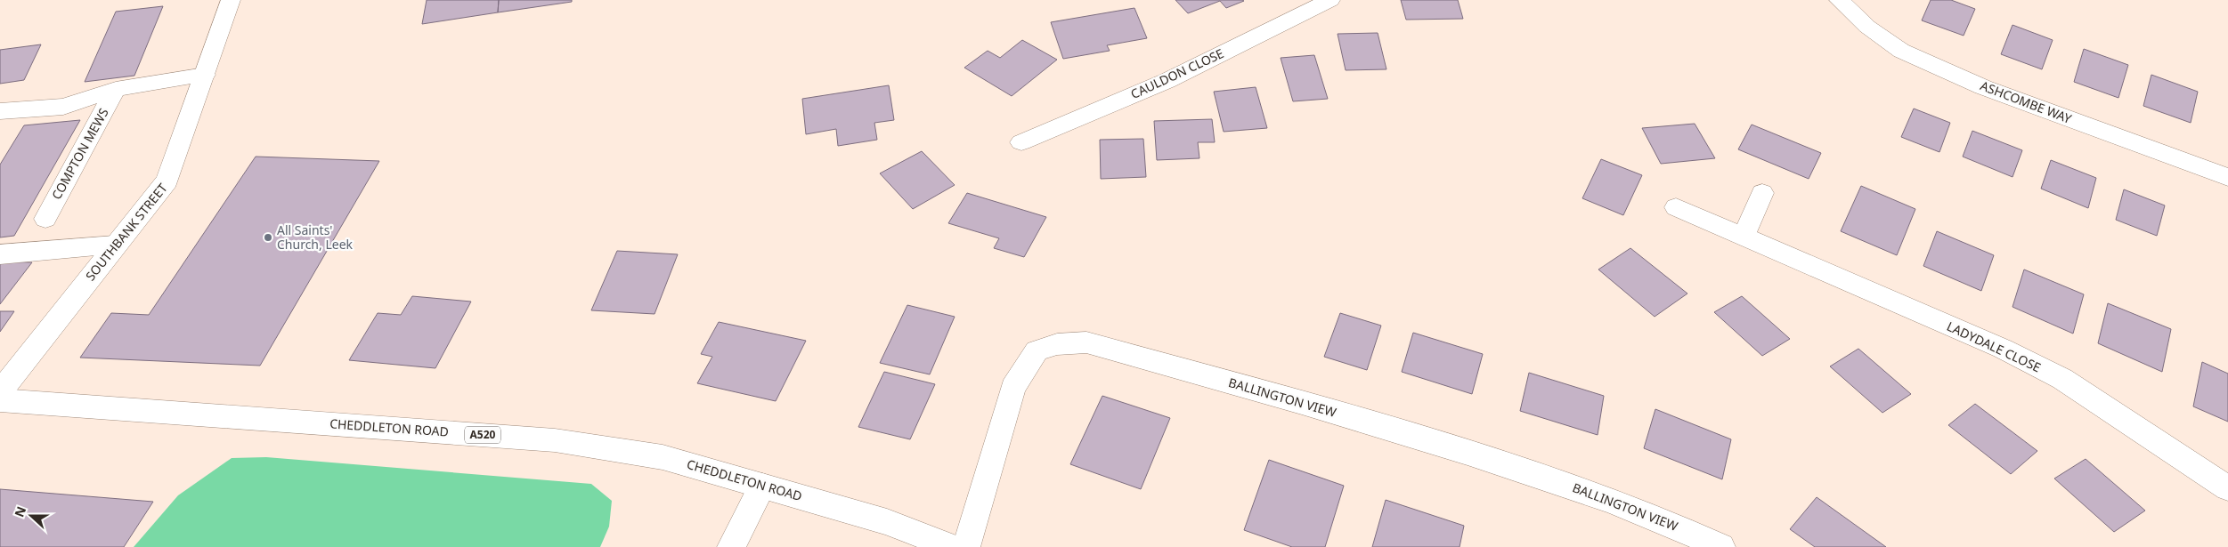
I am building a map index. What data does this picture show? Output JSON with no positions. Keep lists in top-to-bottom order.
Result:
{
  "streets": {
    "main road": [
      "CAULDON CLOSE",
      "ASHCOMBE WAY",
      "COMPTON MEWS",
      "SOUTHBANK STREET",
      "LADYDALE CLOSE",
      "BALLINGTON VIEW",
      "CHEDDLETON ROAD",
      "A520"
    ]
  },
  "crossings": [
    ["COMPTON MEWS", "SOUTHBANK STREET"]
  ],
  "places": ["All Saints' Church, Leek"],
  "north": "left"
}
